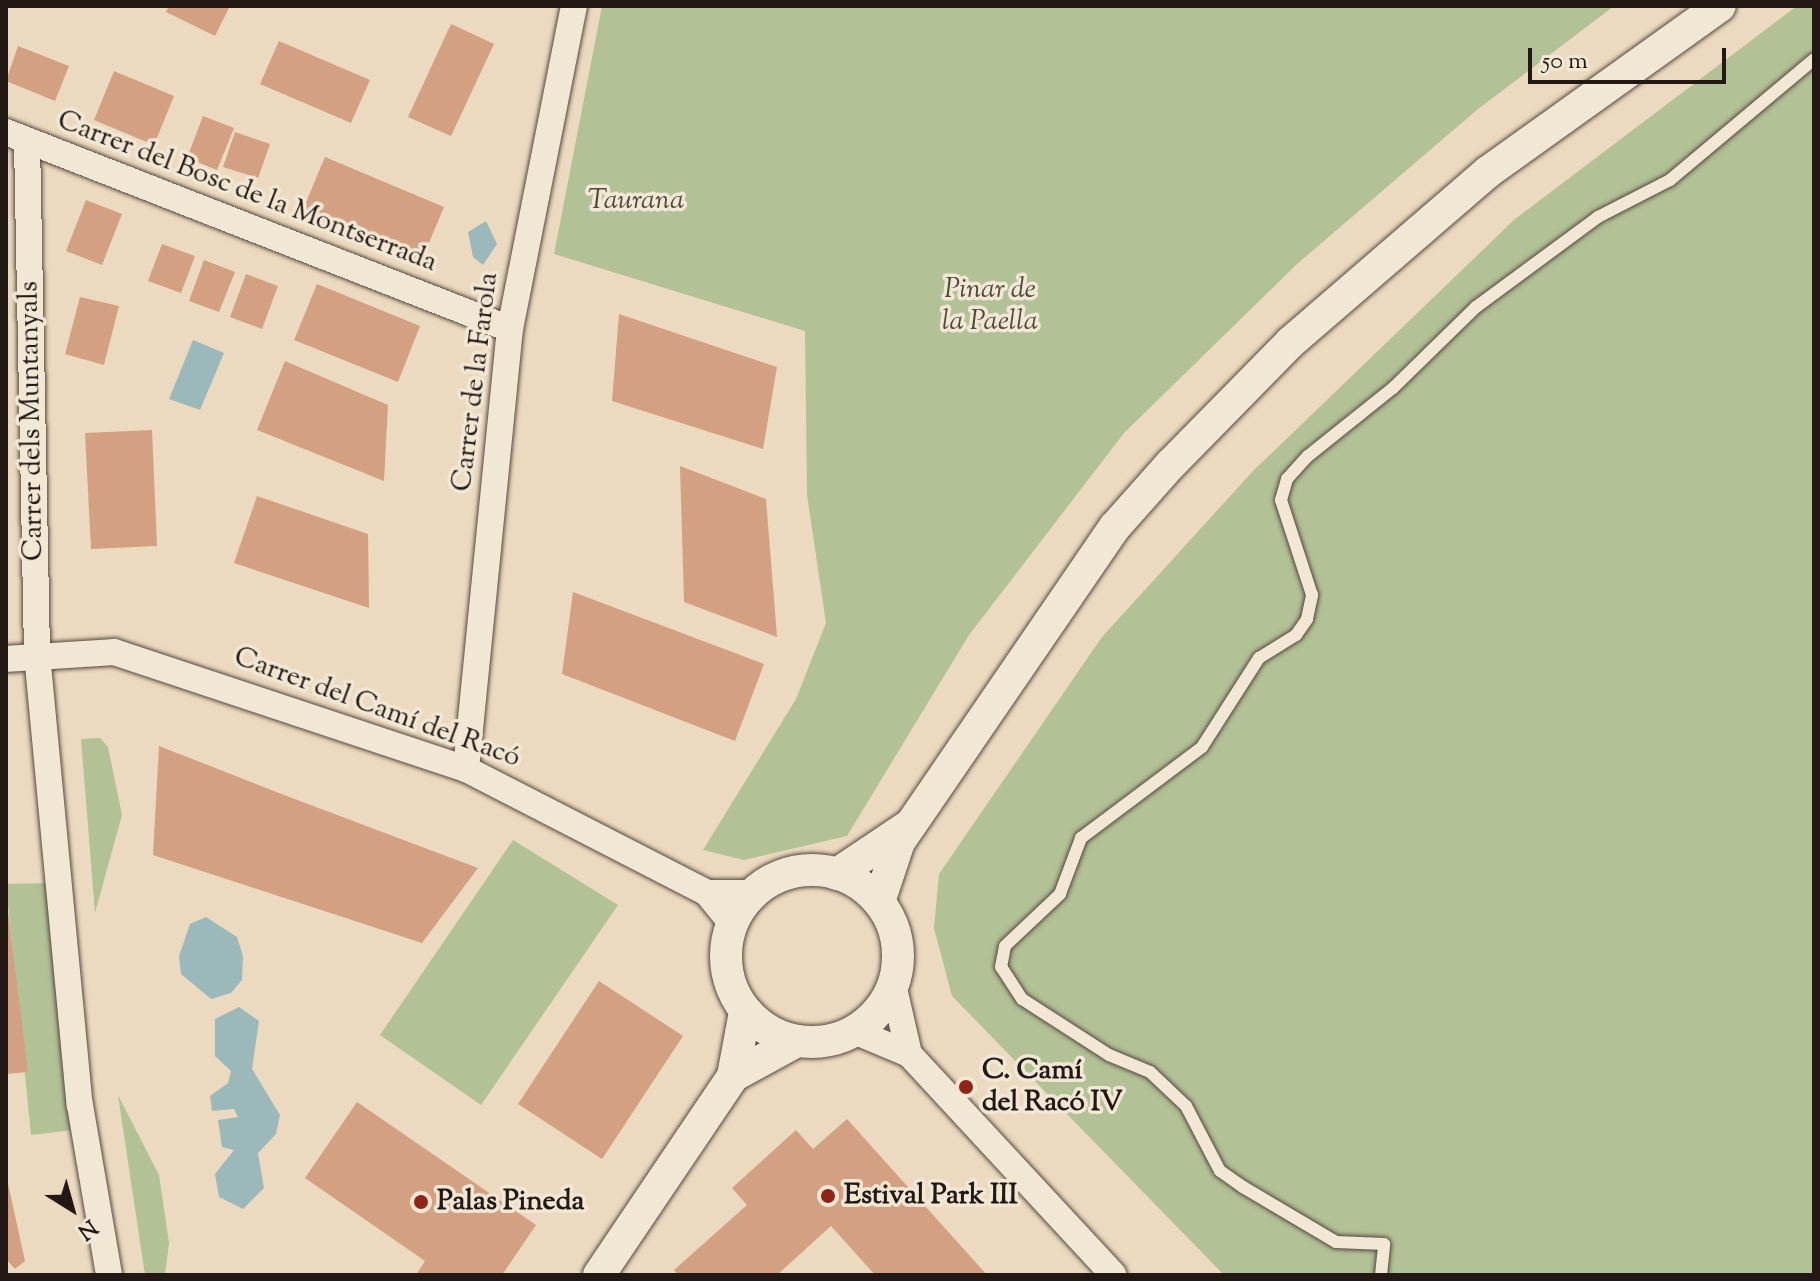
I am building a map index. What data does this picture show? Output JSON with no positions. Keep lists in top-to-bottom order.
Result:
{
  "streets": {
    "street": [
      "Carrer del Bosc de la Montserrada",
      "Carrer de la Farola",
      "Carrer dels Muntanyals",
      "Carrer del Camí del Racó"
    ]
  },
  "crossings": [
    ["Carrer del Bosc de la Montserrada", "Carrer de la Farola"],
    ["Carrer del Bosc de la Montserrada", "Carrer dels Muntanyals"],
    ["Carrer de la Farola", "Carrer del Camí del Racó"],
    ["Carrer dels Muntanyals", "Carrer del Camí del Racó"]
  ],
  "parks": ["Taurana", "Pinar de la Paella"],
  "places": ["C. Camí del Racó IV", "Estival Park III", "Palas Pineda"],
  "scale_bar": "50 m",
  "north": "bottom right"
}
